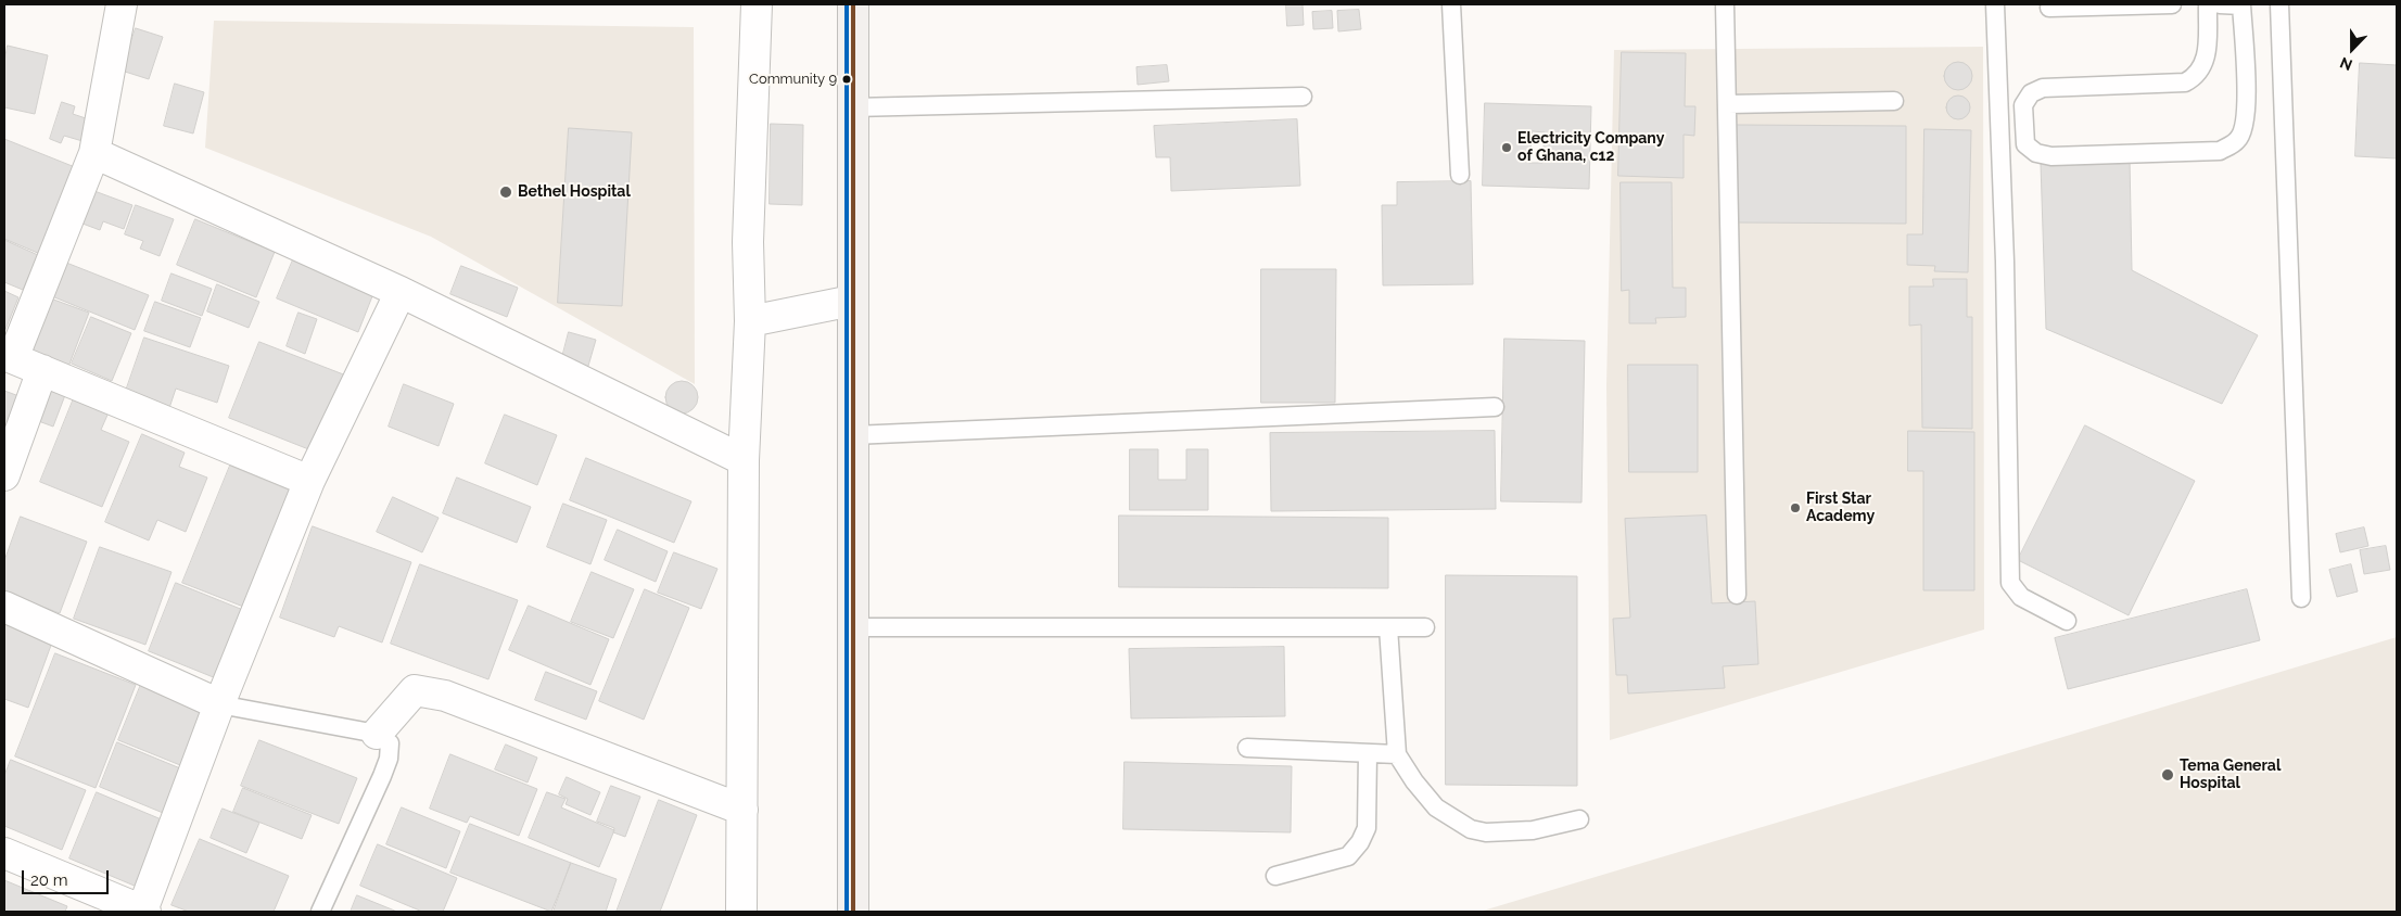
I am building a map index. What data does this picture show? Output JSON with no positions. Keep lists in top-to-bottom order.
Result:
{
  "places": [
    "Community 9",
    "Electricity Company of Ghana, c12",
    "Bethel Hospital",
    "First Star Academy",
    "Tema General Hospital"
  ],
  "scale_bar": "20 m",
  "north": "bottom"
}
